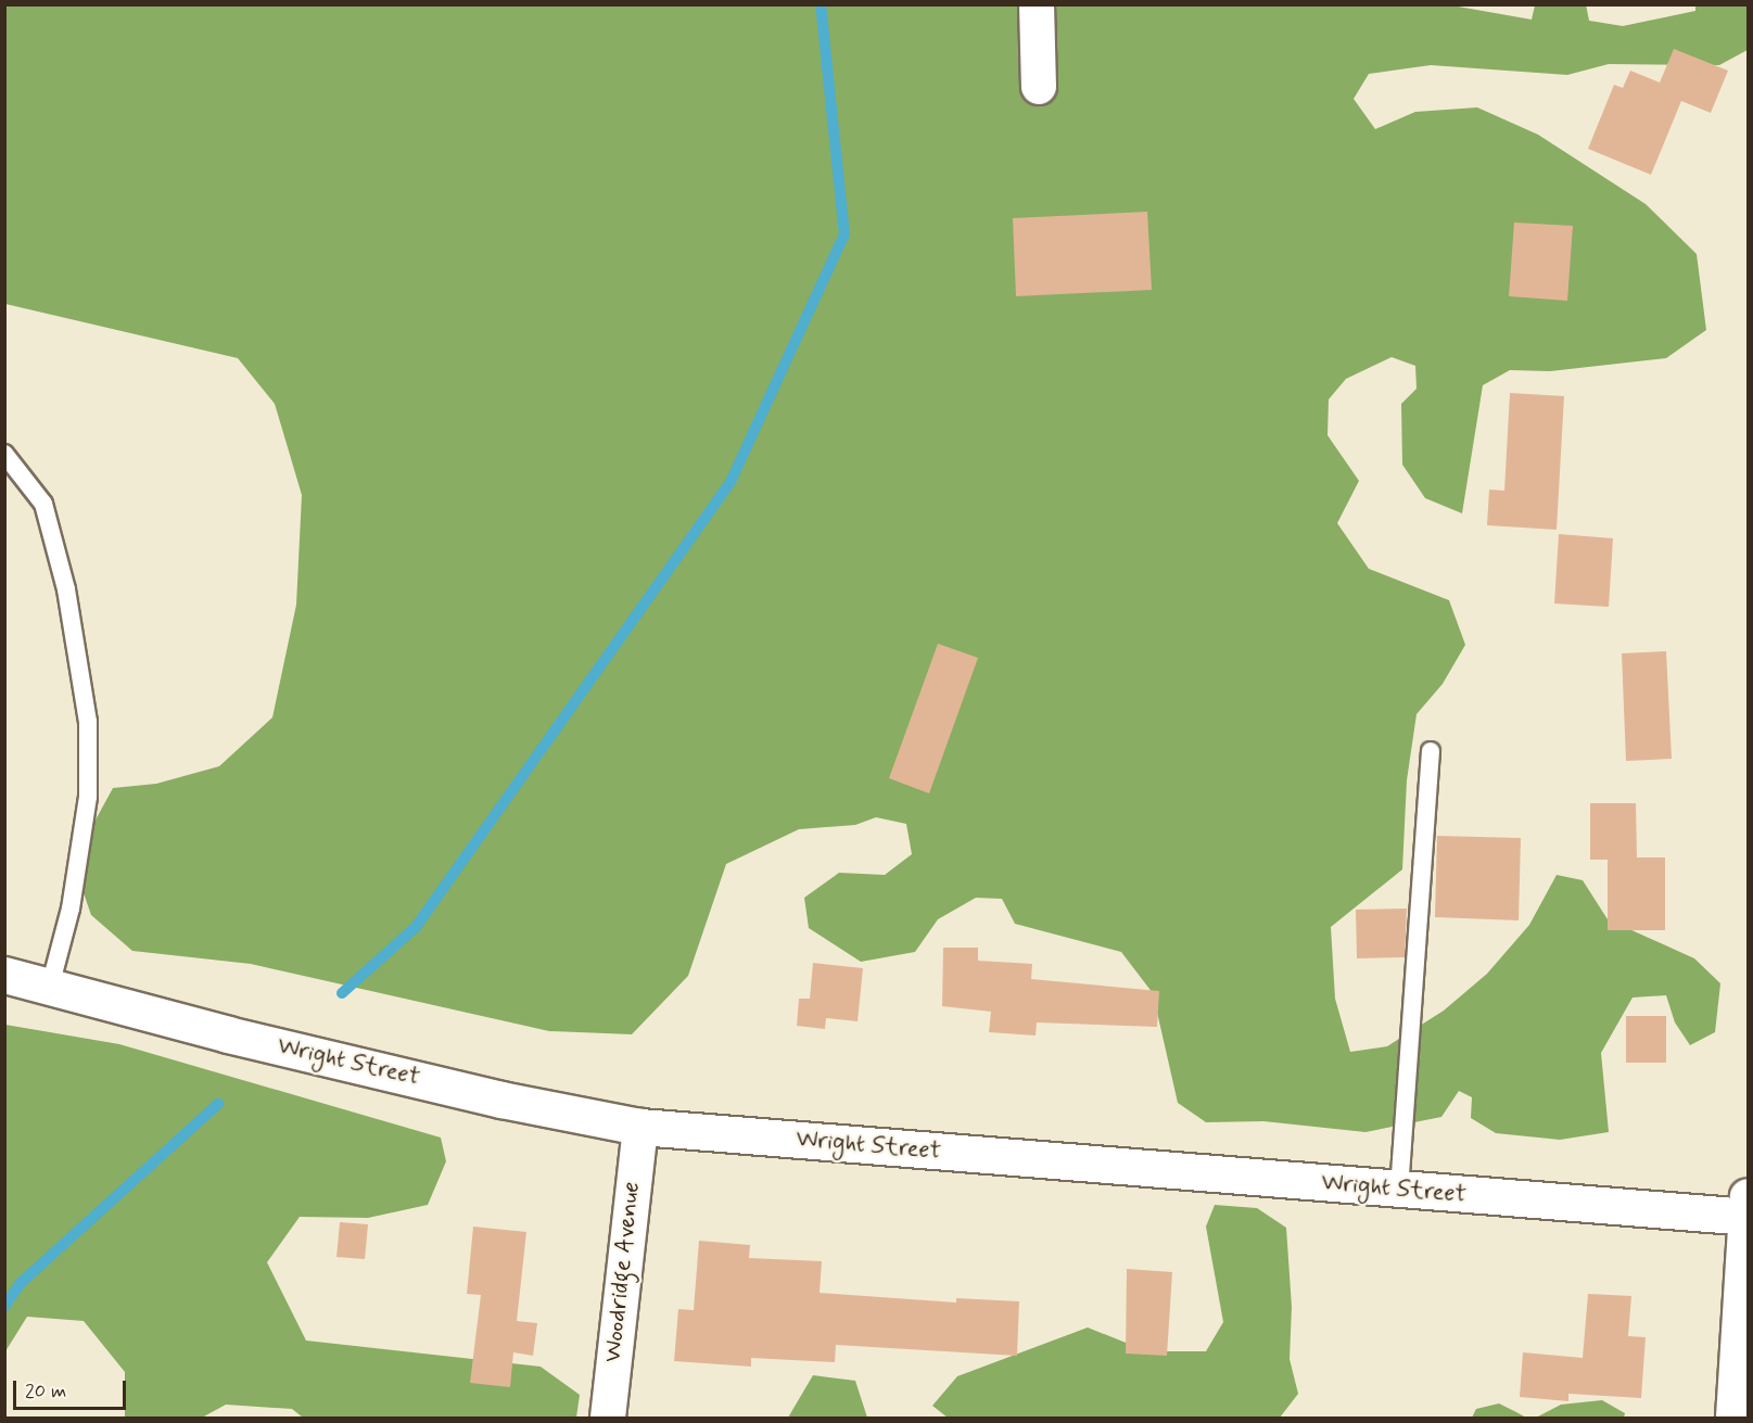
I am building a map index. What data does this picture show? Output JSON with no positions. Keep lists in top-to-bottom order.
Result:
{
  "streets": {
    "main road": ["Wright Street"],
    "street": ["Woodridge Avenue"]
  },
  "crossings": [
    ["Wright Street", "Woodridge Avenue"]
  ],
  "scale_bar": "20 m"
}
